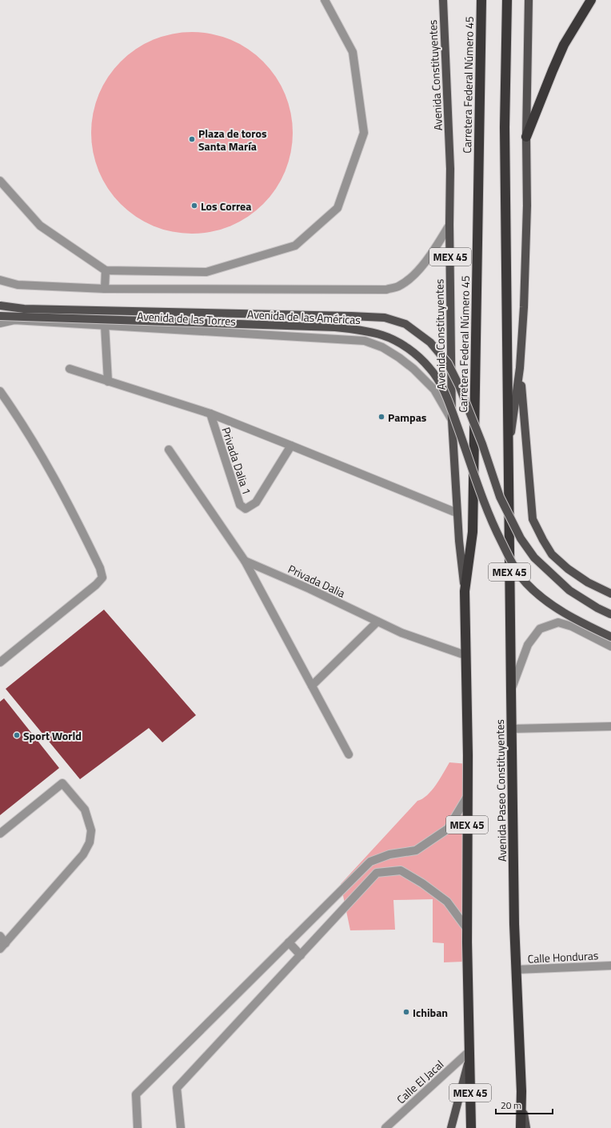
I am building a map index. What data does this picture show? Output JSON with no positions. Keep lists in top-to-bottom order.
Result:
{
  "streets": {
    "highway": ["Carretera Federal Número 45", "MEX 45", "Avenida Paseo Constituyentes"],
    "main road": ["Avenida Constituyentes", "Avenida de las Américas"],
    "street": [
      "Avenida de las Torres",
      "Privada Dalia 1",
      "Privada Dalia",
      "Calle Honduras",
      "Calle El Jacal"
    ]
  },
  "crossings": [
    ["Avenida Constituyentes", "Carretera Federal Número 45"],
    ["Avenida Constituyentes", "MEX 45"],
    ["Avenida Constituyentes", "Avenida de las Torres"],
    ["Avenida Constituyentes", "Privada Dalia 1"],
    ["Carretera Federal Número 45", "MEX 45"],
    ["MEX 45", "Privada Dalia"],
    ["MEX 45", "Avenida Paseo Constituyentes"],
    ["MEX 45", "Calle El Jacal"],
    ["Avenida Paseo Constituyentes", "Calle Honduras"]
  ],
  "places": [
    "Plaza de toros Santa María",
    "Los Correa",
    "Pampas",
    "Sport World",
    "Ichiban"
  ],
  "scale_bar": "20 m"
}
